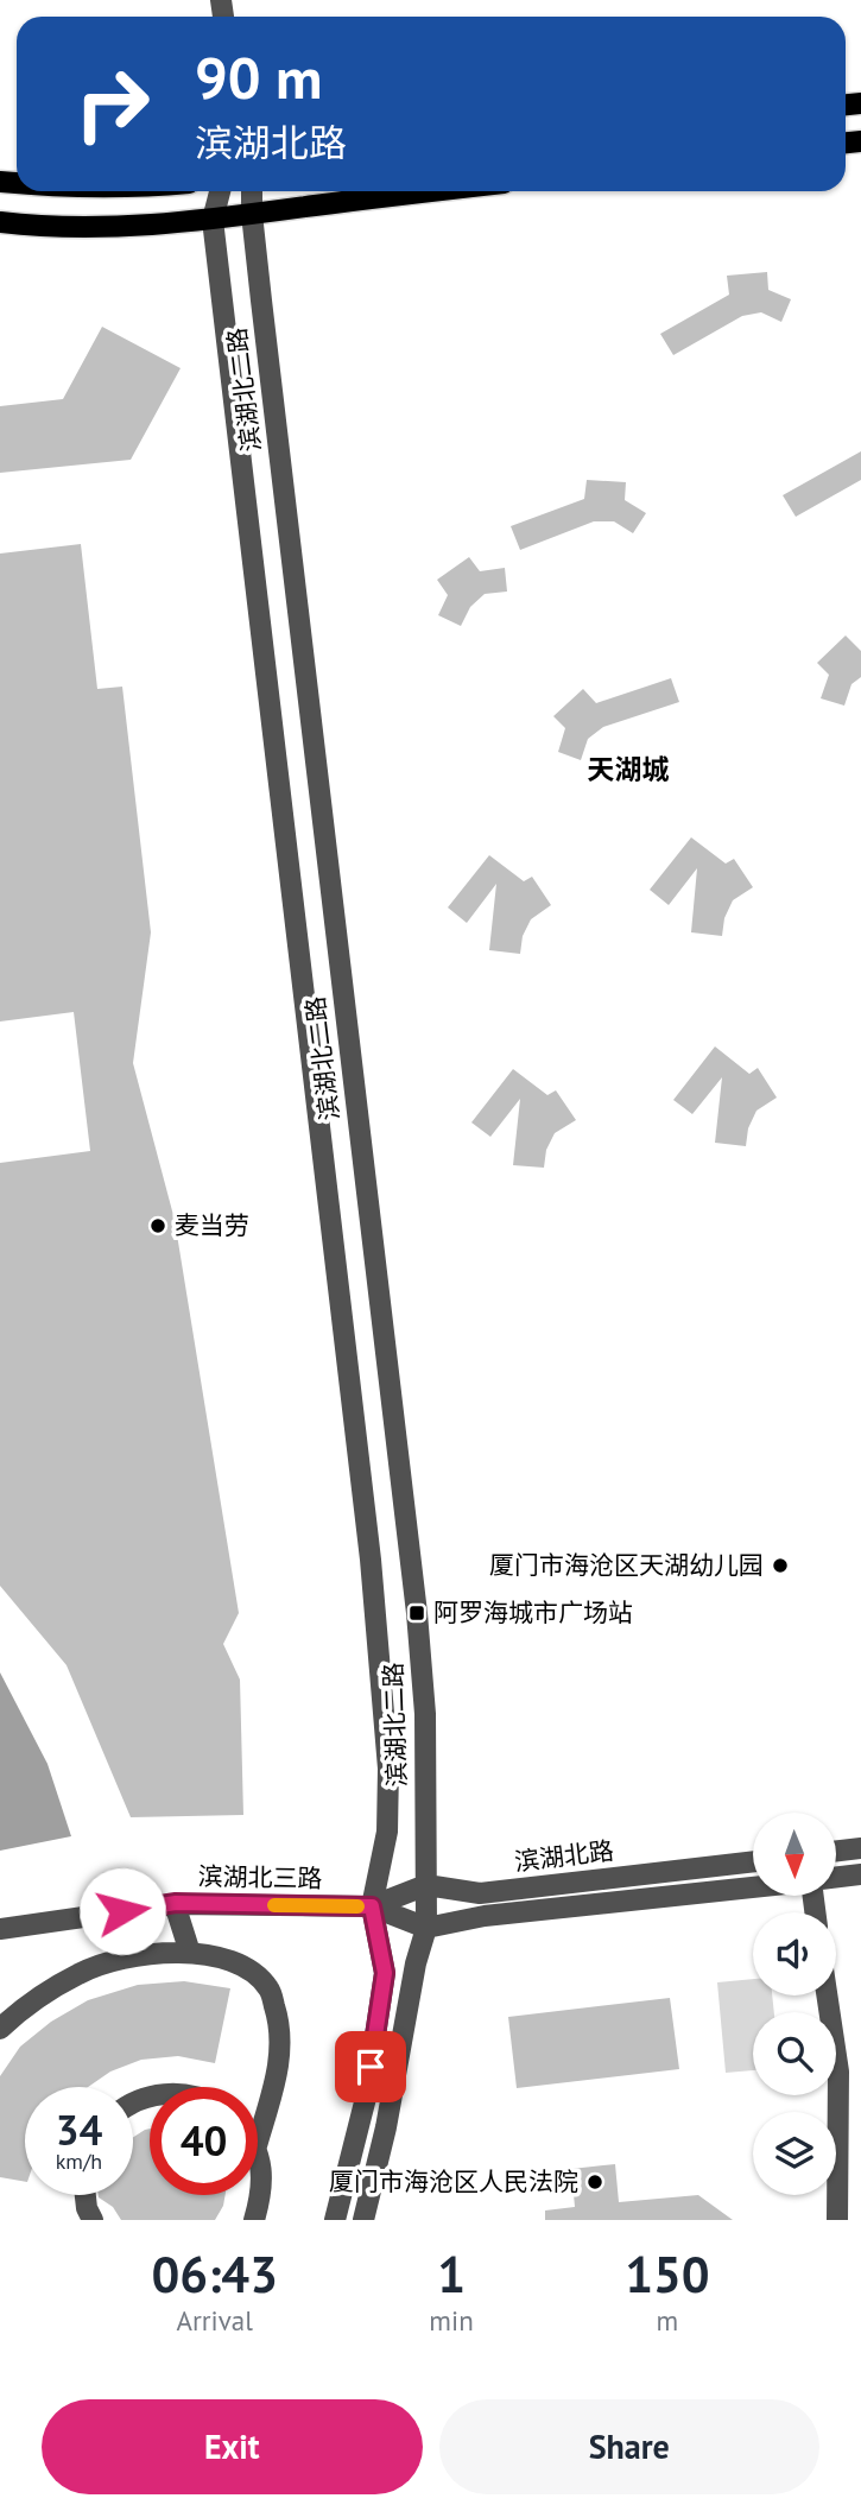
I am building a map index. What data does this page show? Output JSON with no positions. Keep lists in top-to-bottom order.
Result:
{
  "streets": {
    "street": ["滨湖北二路", "滨湖北路", "滨湖北三路"]
  },
  "crossings": [
    ["滨湖北二路", "滨湖北路"],
    ["滨湖北二路", "滨湖北三路"]
  ],
  "districts": ["天湖城"],
  "places": {
    "other": ["麦当劳", "厦门市海沧区天湖幼儿园", "厦门市海沧区人民法院"],
    "transit": ["阿罗海城市广场站"]
  },
  "north": "bottom",
  "page": {
    "turn": ["90 m", "滨湖北路"],
    "speed": "34 km/h",
    "limit": "40",
    "eta": [
      "06:43",
      "Arrival",
      "1",
      "min",
      "150",
      "m"
    ],
    "buttons": ["Exit", "Share"]
  }
}
